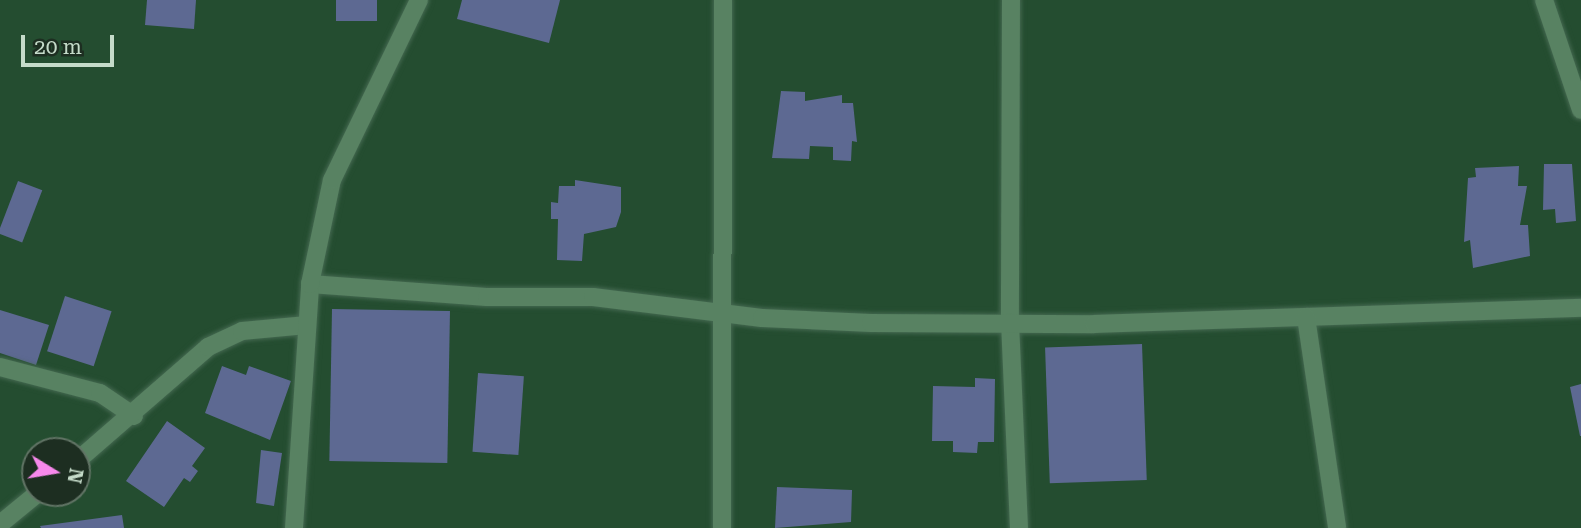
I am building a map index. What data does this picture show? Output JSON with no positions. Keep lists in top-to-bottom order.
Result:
{
  "scale_bar": "20 m",
  "north": "right"
}
